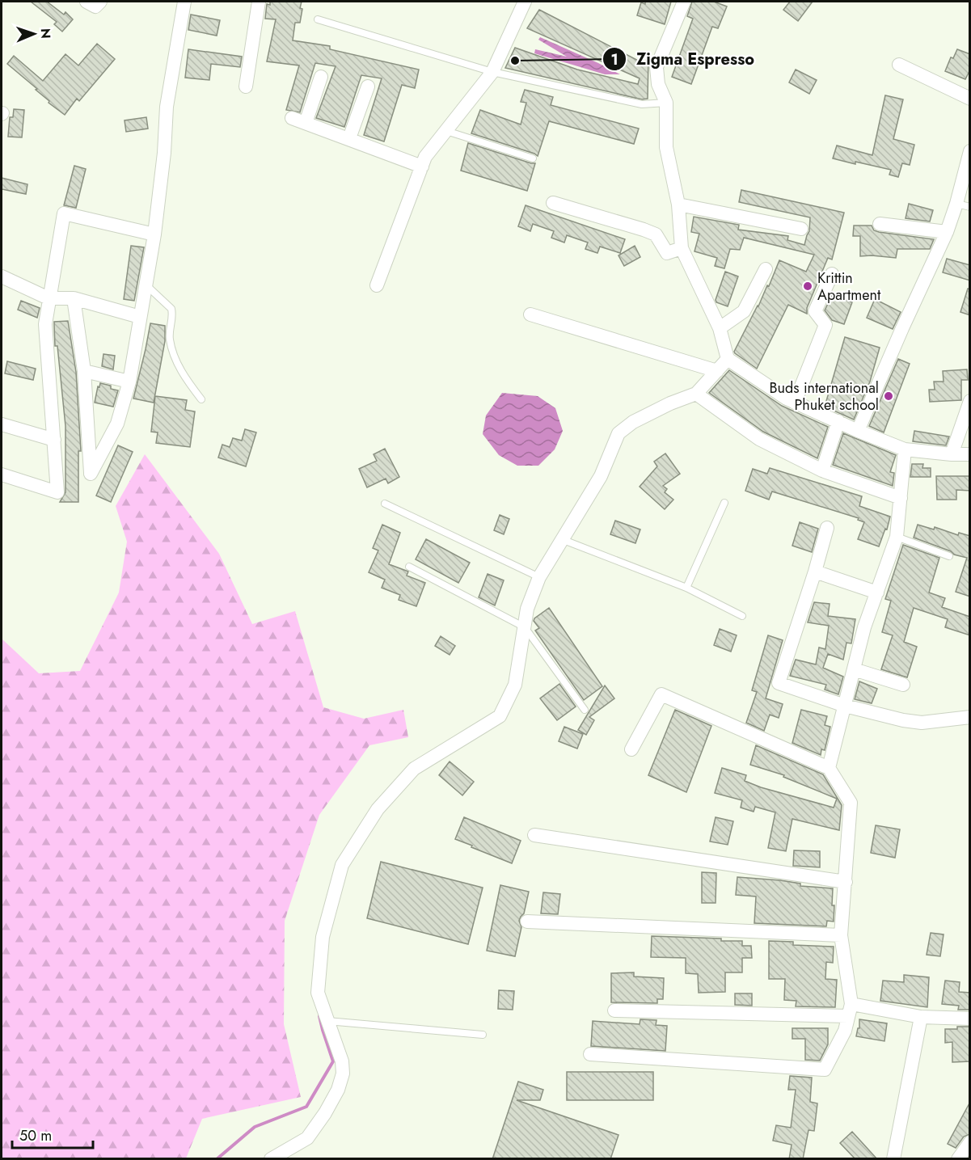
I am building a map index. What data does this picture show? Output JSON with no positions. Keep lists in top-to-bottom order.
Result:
{
  "places": ["Zigma Espresso", "Krittin Apartment", "Buds international Phuket school"],
  "scale_bar": "50 m",
  "north": "right"
}
